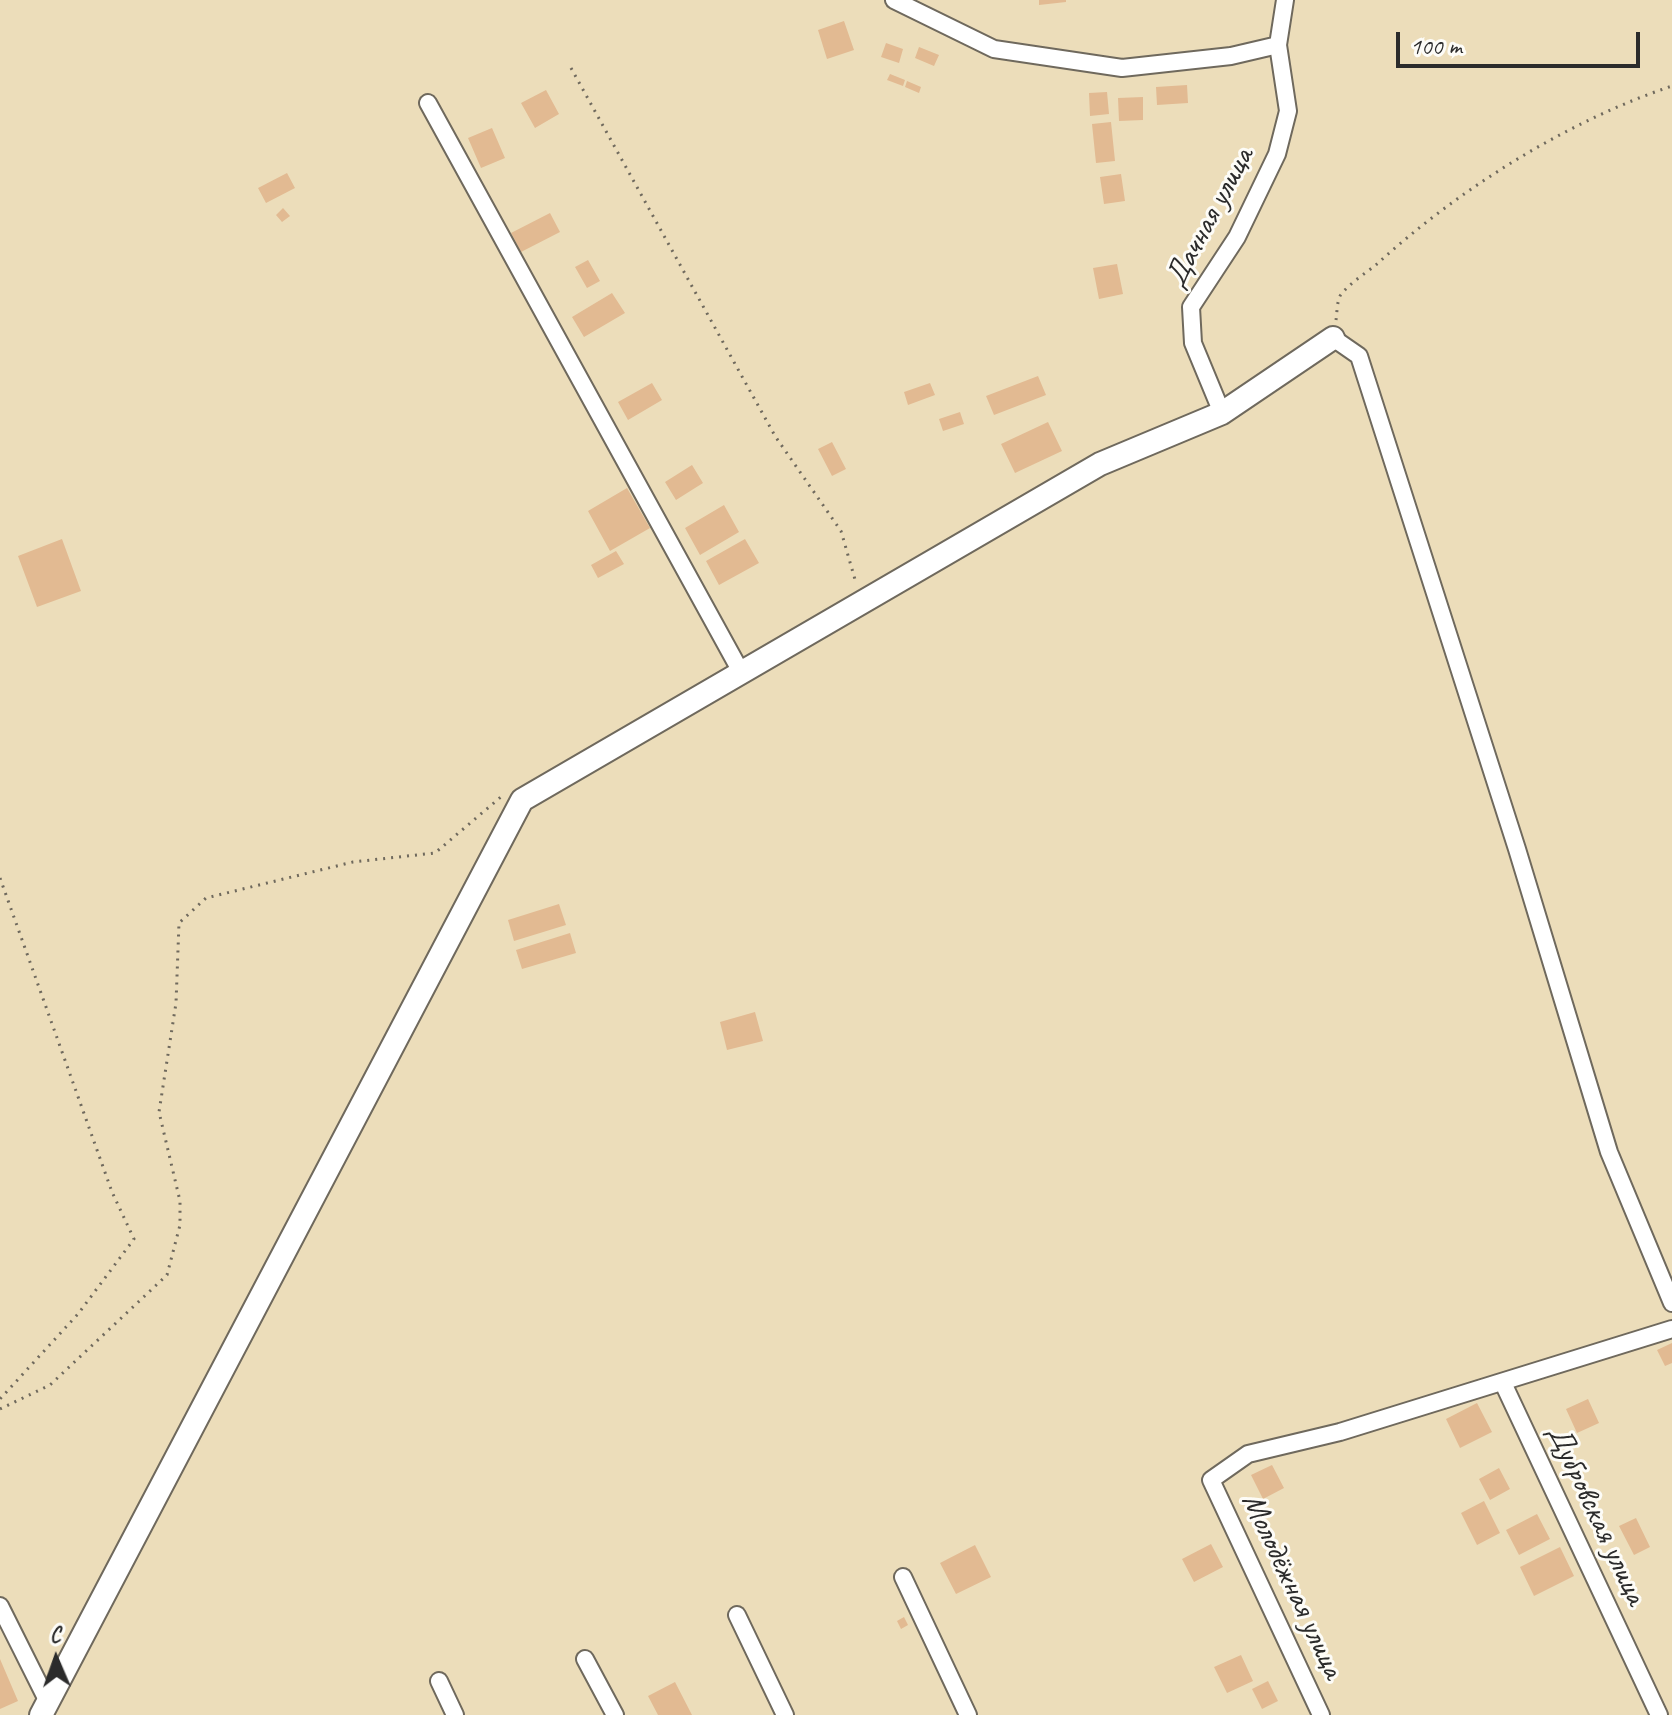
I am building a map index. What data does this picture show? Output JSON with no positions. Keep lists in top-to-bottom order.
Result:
{
  "streets": {
    "street": ["Дачная улица", "Дубровская улица", "Молодёжная улица"]
  },
  "crossings": [
    ["Дубровская улица", "Молодёжная улица"]
  ],
  "scale_bar": "100 m",
  "north": "top"
}
